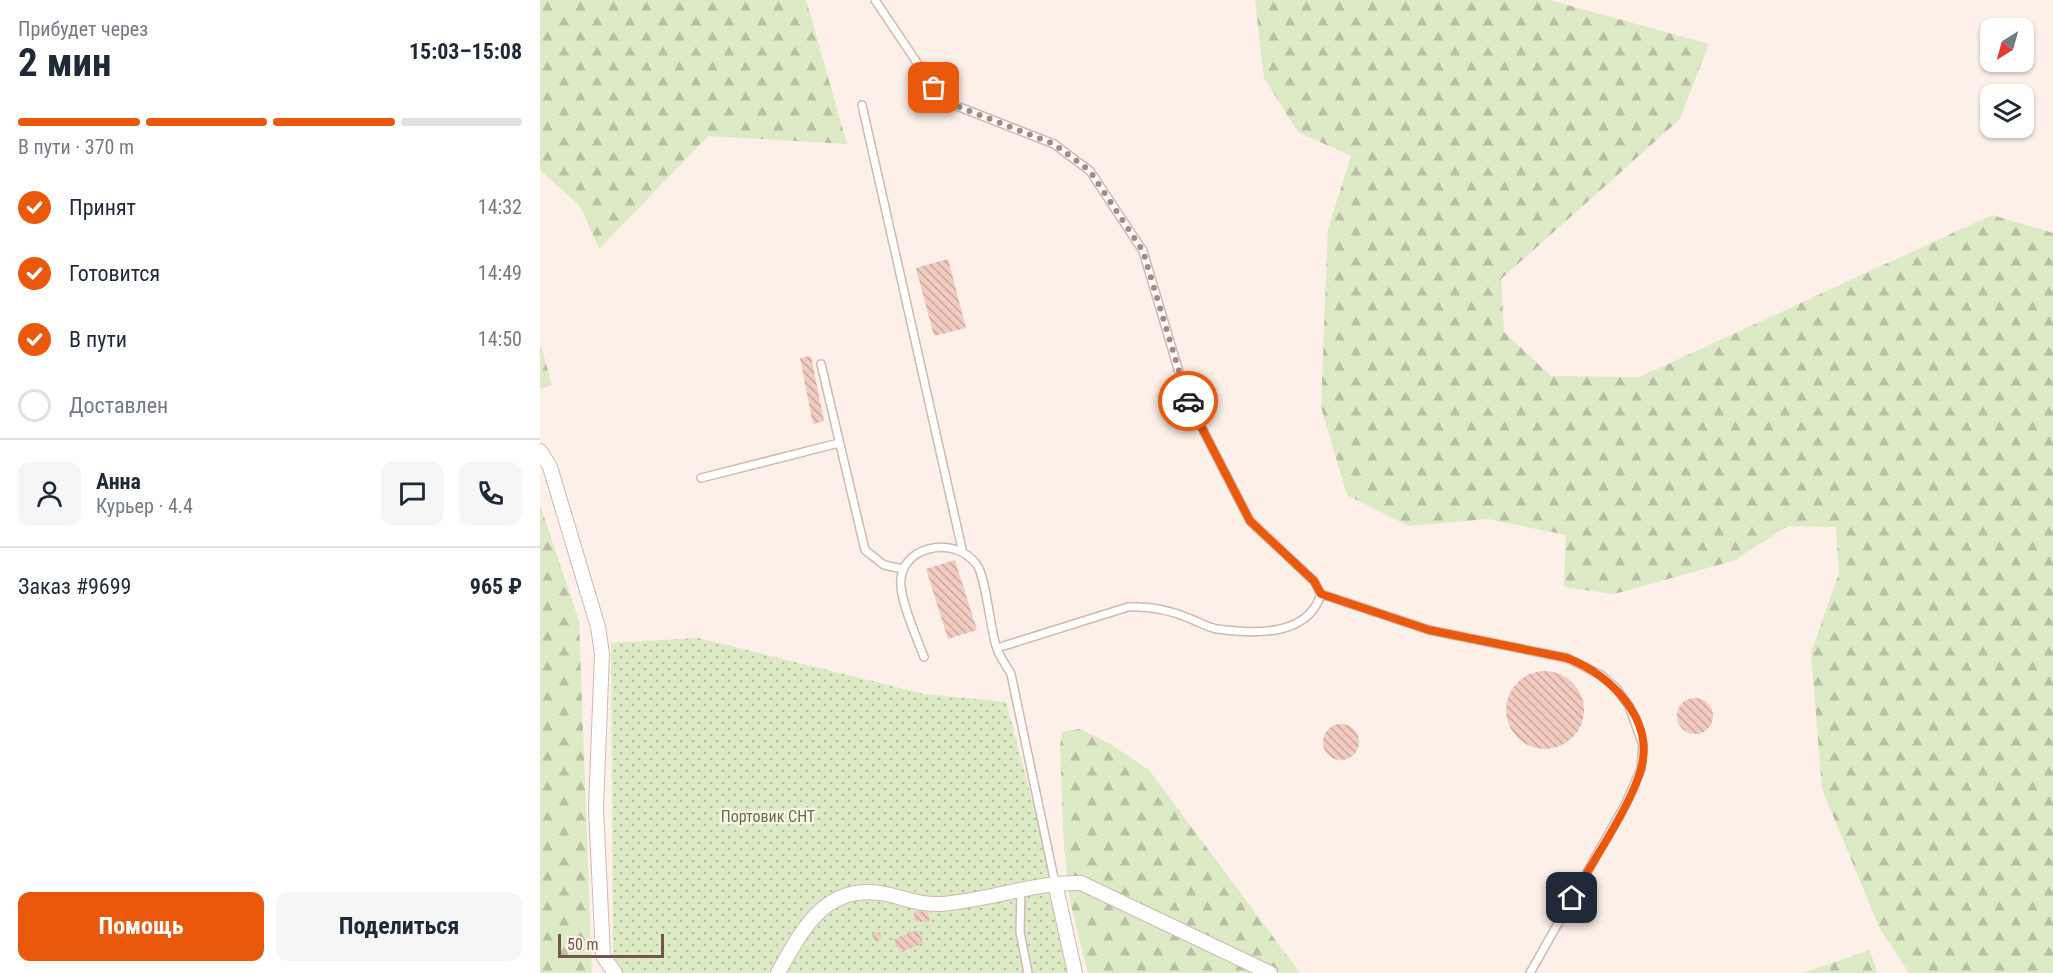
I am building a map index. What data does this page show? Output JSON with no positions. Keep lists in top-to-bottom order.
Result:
{
  "parks": ["Портовик СНТ"],
  "scale_bar": "50 m",
  "north": "bottom left",
  "page": {
    "heading": ["2 мин", "Прибудет через", "15:03–15:08"],
    "panel": [
      "Анна",
      "Курьер · 4.4",
      "Заказ #9699",
      "965 ₽"
    ],
    "bar": "В пути · 370 m",
    "list": [
      ["Принят", "14:32"],
      ["Готовится", "14:49"],
      ["В пути", "14:50"],
      "Доставлен"
    ],
    "buttons": ["Помощь", "Поделиться"],
    "scale": "50 m"
  }
}
